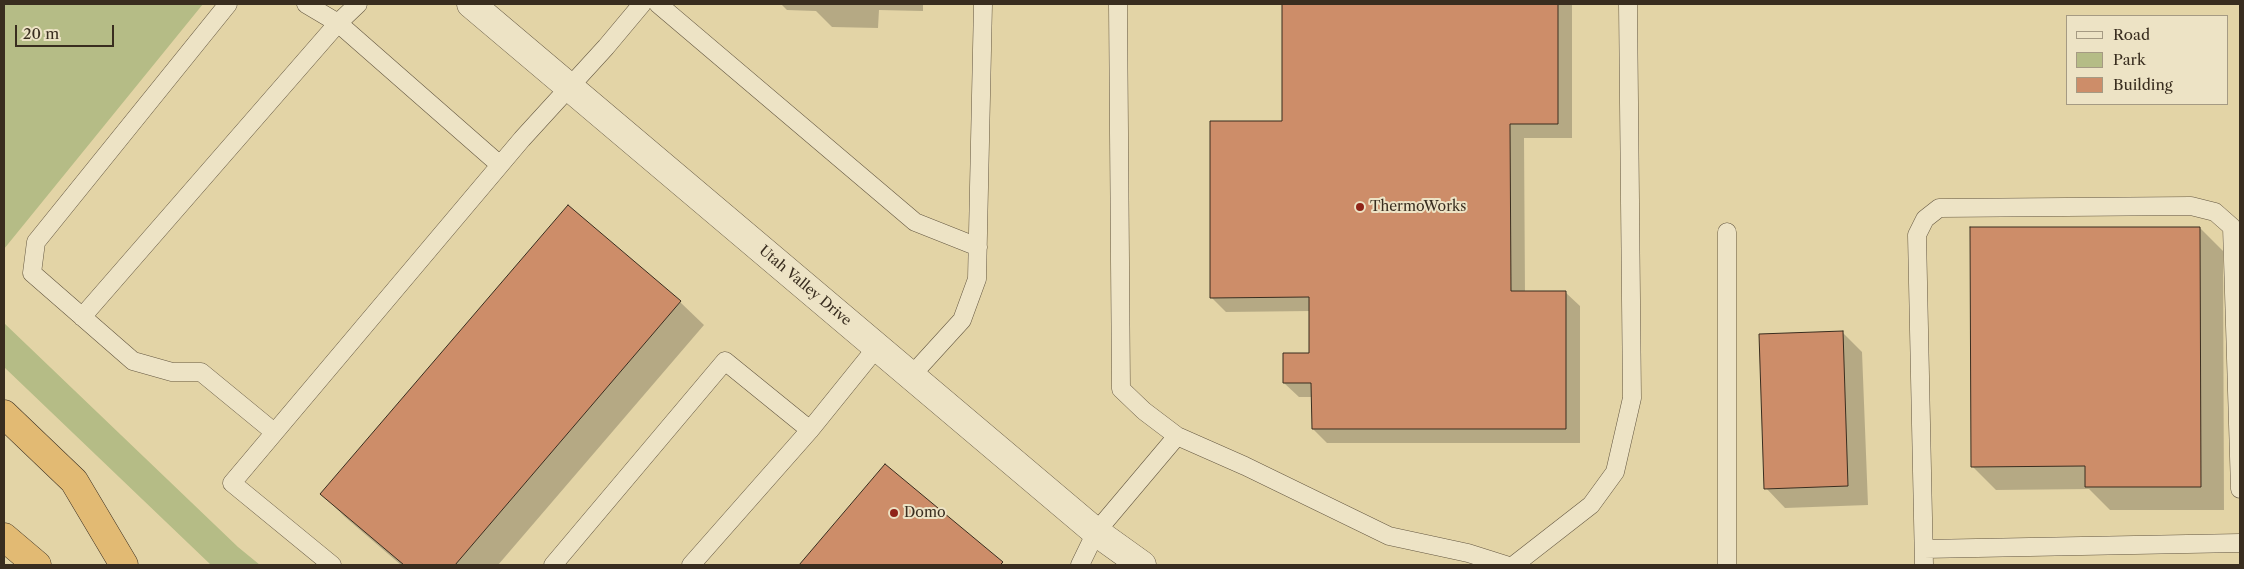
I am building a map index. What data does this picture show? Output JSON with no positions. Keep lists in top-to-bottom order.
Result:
{
  "streets": {
    "street": ["Utah Valley Drive"]
  },
  "places": ["ThermoWorks", "Domo"],
  "legend": ["Road", "Park", "Building"],
  "scale_bar": "20 m"
}
